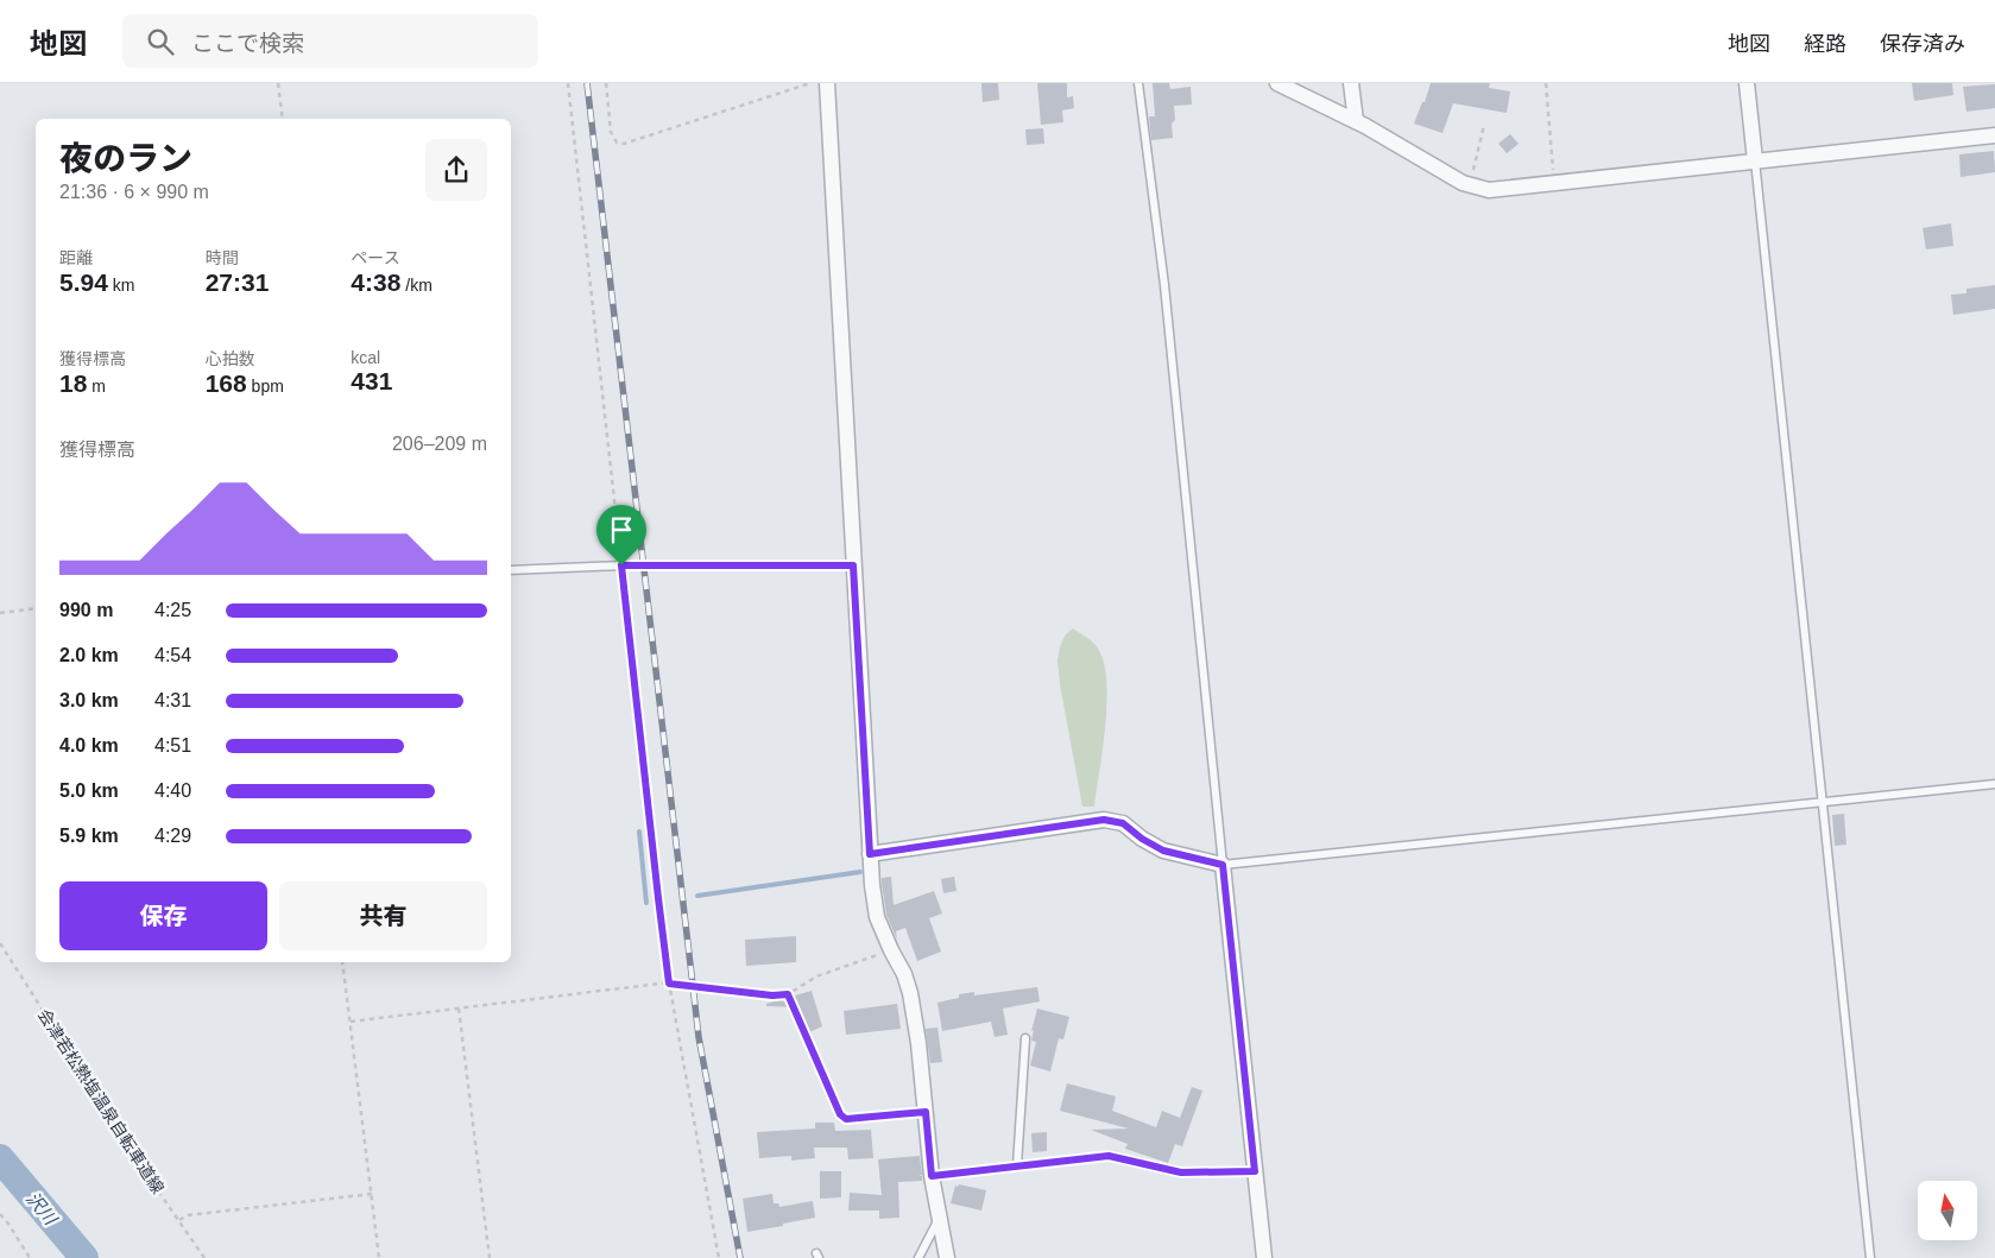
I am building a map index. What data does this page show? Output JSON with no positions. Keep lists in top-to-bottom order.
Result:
{
  "streets": {
    "path": ["会津若松熱塩温泉自転車道線"]
  },
  "water": ["沢川"],
  "north": "top",
  "page": {
    "header": "地図",
    "search": "ここで検索",
    "nav": ["地図", "経路", "保存済み"],
    "heading": ["夜のラン", "21:36 · 6 × 990 m"],
    "stats": [
      ["距離", "5.94 km"],
      ["時間", "27:31"],
      ["ペース", "4:38 /km"],
      ["獲得標高", "18 m"],
      ["心拍数", "168 bpm"],
      ["kcal", "431"]
    ],
    "chart": ["獲得標高", "206–209 m"],
    "list": [
      {
        "name": "990 m",
        "note": "4:25"
      },
      {
        "name": "2.0 km",
        "note": "4:54"
      },
      {
        "name": "3.0 km",
        "note": "4:31"
      },
      {
        "name": "4.0 km",
        "note": "4:51"
      },
      {
        "name": "5.0 km",
        "note": "4:40"
      },
      {
        "name": "5.9 km",
        "note": "4:29"
      }
    ],
    "buttons": ["保存", "共有"]
  }
}
